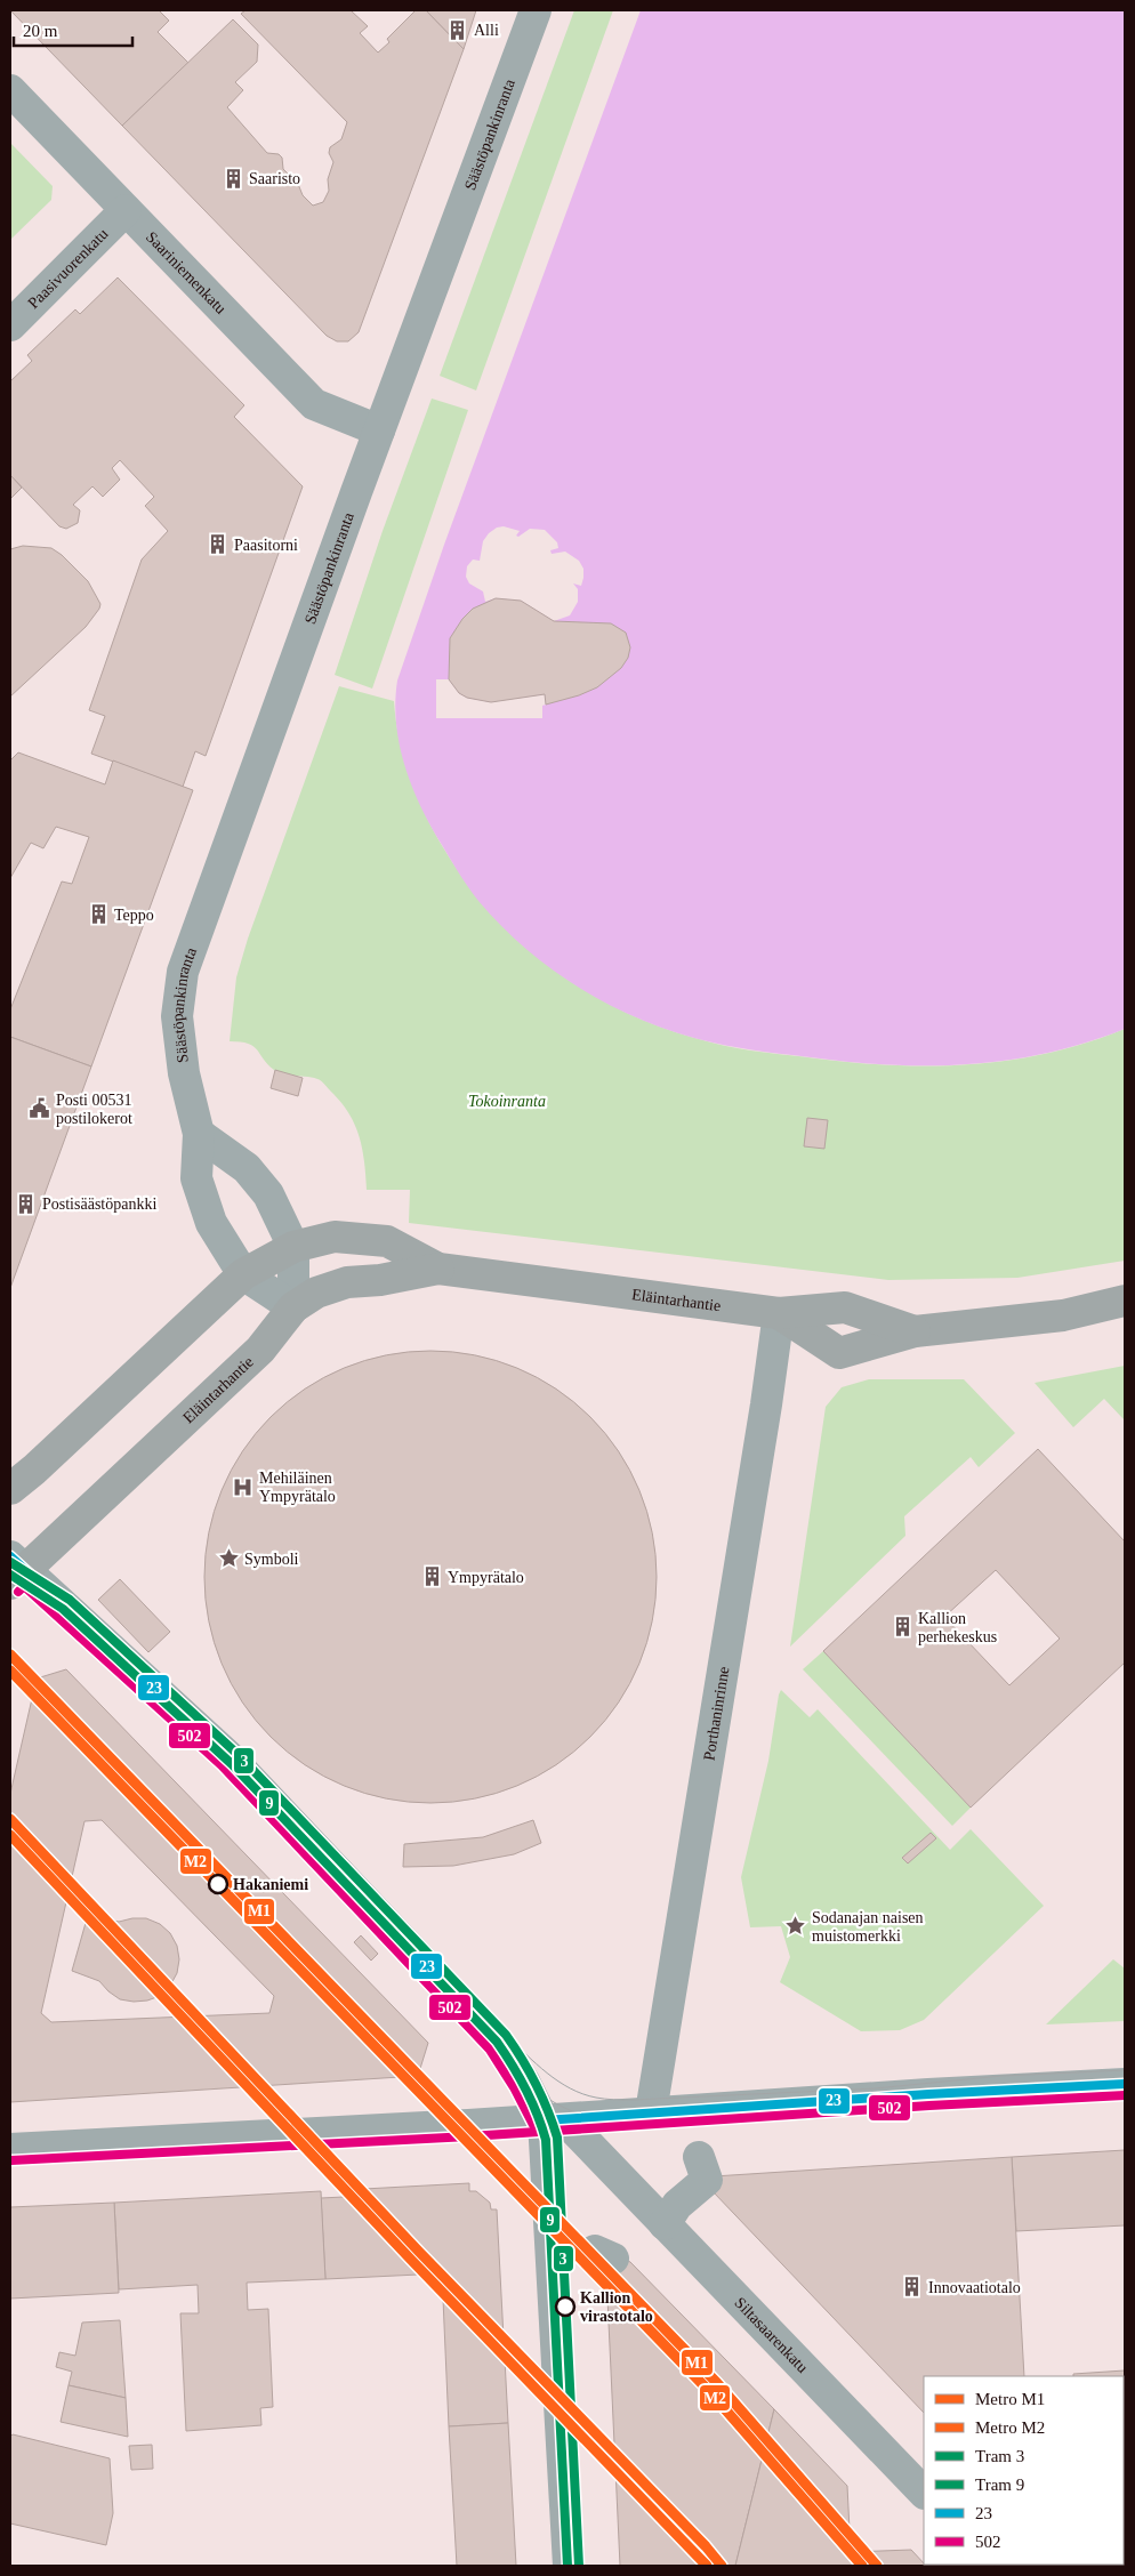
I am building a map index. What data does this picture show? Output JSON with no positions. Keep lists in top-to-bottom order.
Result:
{
  "streets": {
    "main road": ["Eläintarhantie"],
    "street": [
      "Säästöpankinranta",
      "Paasivuorenkatu",
      "Saariniemenkatu",
      "Porthaninrinne",
      "Siltasaarenkatu"
    ]
  },
  "crossings": [
    ["Säästöpankinranta", "Saariniemenkatu"],
    ["Säästöpankinranta", "Eläintarhantie"],
    ["Paasivuorenkatu", "Saariniemenkatu"],
    ["Eläintarhantie", "Porthaninrinne"]
  ],
  "parks": ["Tokoinranta"],
  "places": {
    "building": [
      "Alli",
      "Saaristo",
      "Paasitorni",
      "Teppo",
      "Postisäästöpankki",
      "Ympyrätalo",
      "Kallion perhekeskus",
      "Innovaatiotalo"
    ],
    "public building": ["Posti 00531 postilokerot"],
    "hospital": ["Mehiläinen Ympyrätalo"],
    "place": ["Symboli", "Sodanajan naisen muistomerkki"],
    "other": ["Hakaniemi", "Kallion virastotalo"]
  },
  "lines": [
    "transit line 23",
    "tram line 3",
    "tram line 9",
    "transit line 502",
    "metro line M1",
    "metro line M2"
  ],
  "legend": [
    "Metro M1",
    "Metro M2",
    "Tram 3",
    "Tram 9",
    "23",
    "502"
  ],
  "scale_bar": "20 m"
}
